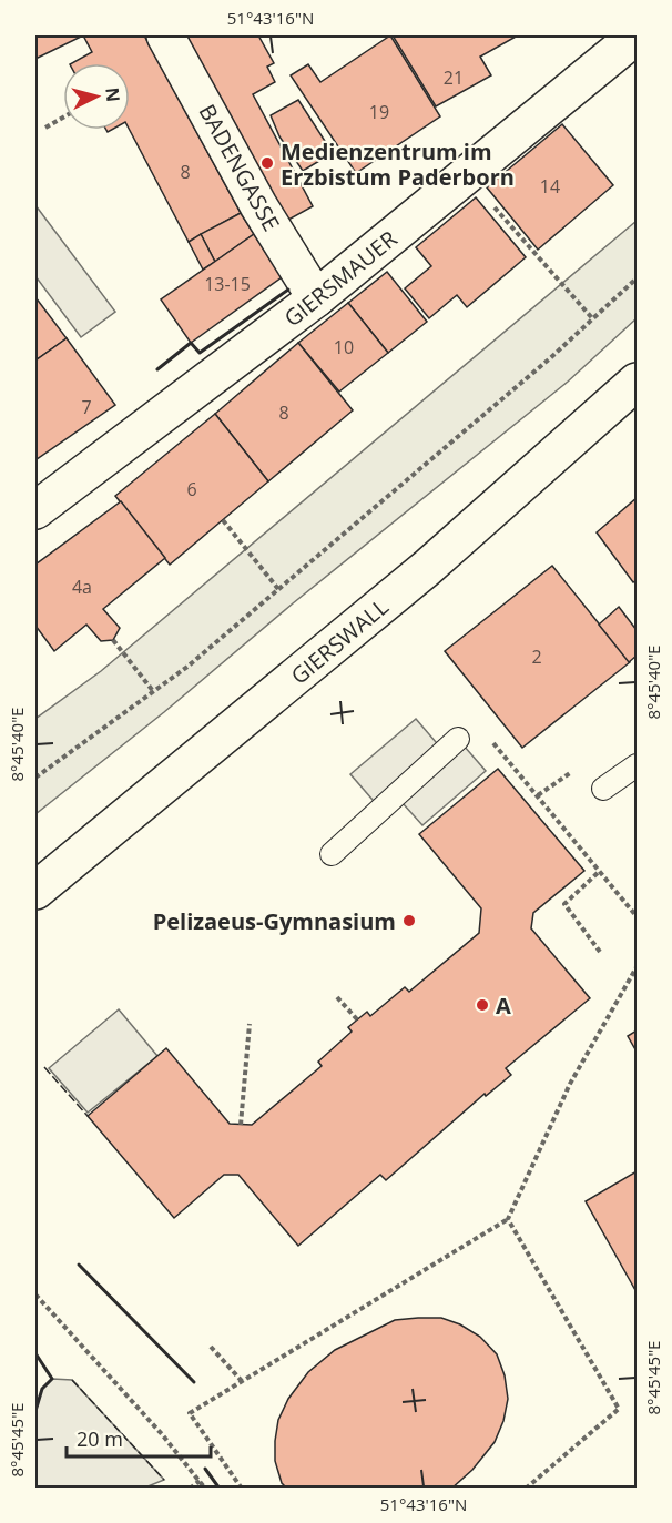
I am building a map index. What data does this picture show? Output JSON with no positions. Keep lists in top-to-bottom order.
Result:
{
  "streets": {
    "street": ["BADENGASSE", "GIERSMAUER", "GIERSWALL"]
  },
  "crossings": [
    ["BADENGASSE", "GIERSMAUER"]
  ],
  "places": ["Medienzentrum im Erzbistum Paderborn", "Pelizaeus-Gymnasium", "A"],
  "house_numbers": [
    "21",
    "19",
    "8",
    "14",
    "13-15",
    "10",
    "7",
    "8",
    "6",
    "4a",
    "2"
  ],
  "scale_bar": "20 m",
  "north": "right",
  "coordinates": ["51°43'16\"N", "8°45'40\"E", "8°45'45\"E"]
}
